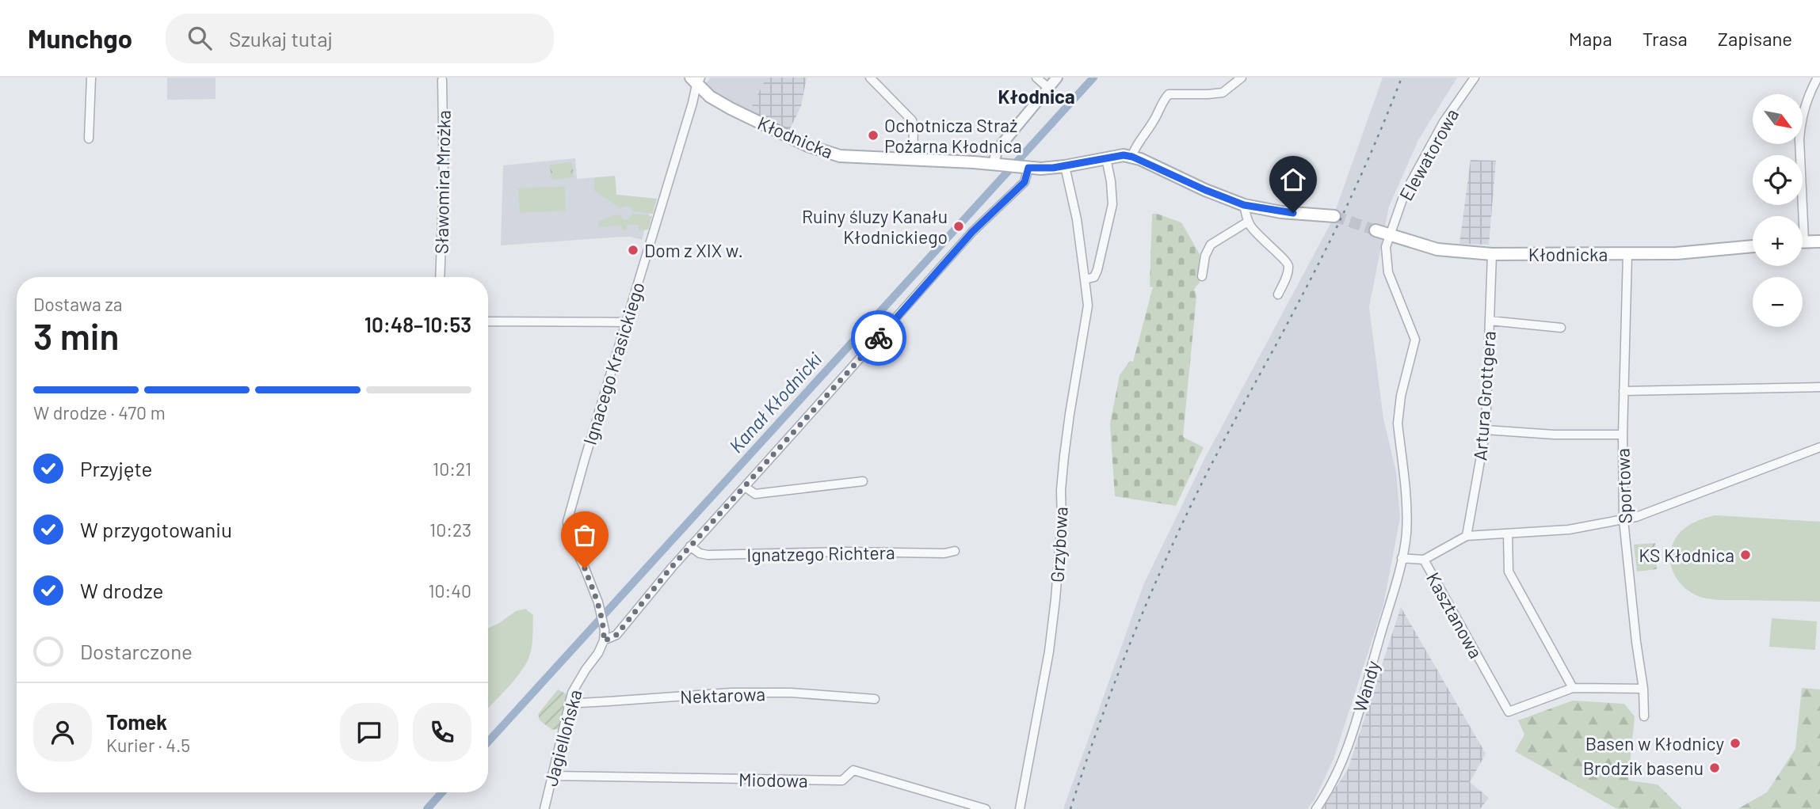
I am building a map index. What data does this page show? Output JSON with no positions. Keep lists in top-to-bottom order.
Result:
{
  "streets": {
    "main road": ["Kłodnicka"],
    "street": [
      "Elewatorowa",
      "Sławomira Mrożka",
      "Ignacego Krasickiego",
      "Artura Grottgera",
      "Sportowa",
      "Grzybowa",
      "Ignatzego Richtera",
      "Kasztanowa",
      "Wandy",
      "Nektarowa",
      "Jagiellońska",
      "Miodowa"
    ]
  },
  "crossings": [
    ["Kłodnicka", "Elewatorowa"],
    ["Kłodnicka", "Ignacego Krasickiego"],
    ["Kłodnicka", "Artura Grottgera"],
    ["Kłodnicka", "Sportowa"],
    ["Kłodnicka", "Grzybowa"],
    ["Ignacego Krasickiego", "Jagiellońska"],
    ["Sportowa", "Kasztanowa"],
    ["Kasztanowa", "Wandy"],
    ["Nektarowa", "Jagiellońska"],
    ["Jagiellońska", "Miodowa"]
  ],
  "districts": ["Kłodnica"],
  "water": ["Kanał Kłodnicki"],
  "places": [
    "Ochotnicza Straż Pożarna Kłodnica",
    "Ruiny śluzy Kanału Kłodnickiego",
    "Dom z XIX w.",
    "KS Kłodnica",
    "Basen w Kłodnicy",
    "Brodzik basenu"
  ],
  "north": "bottom right",
  "page": {
    "header": "Munchgo",
    "search": "Szukaj tutaj",
    "nav": ["Mapa", "Trasa", "Zapisane"],
    "map_buttons": ["+", "−"],
    "heading": ["3 min", "Dostawa za", "10:48–10:53"],
    "panel": ["Tomek", "Kurier · 4.5"],
    "bar": "W drodze · 470 m",
    "list": [
      ["Przyjęte", "10:21"],
      ["W przygotowaniu", "10:23"],
      ["W drodze", "10:40"],
      "Dostarczone"
    ]
  }
}
